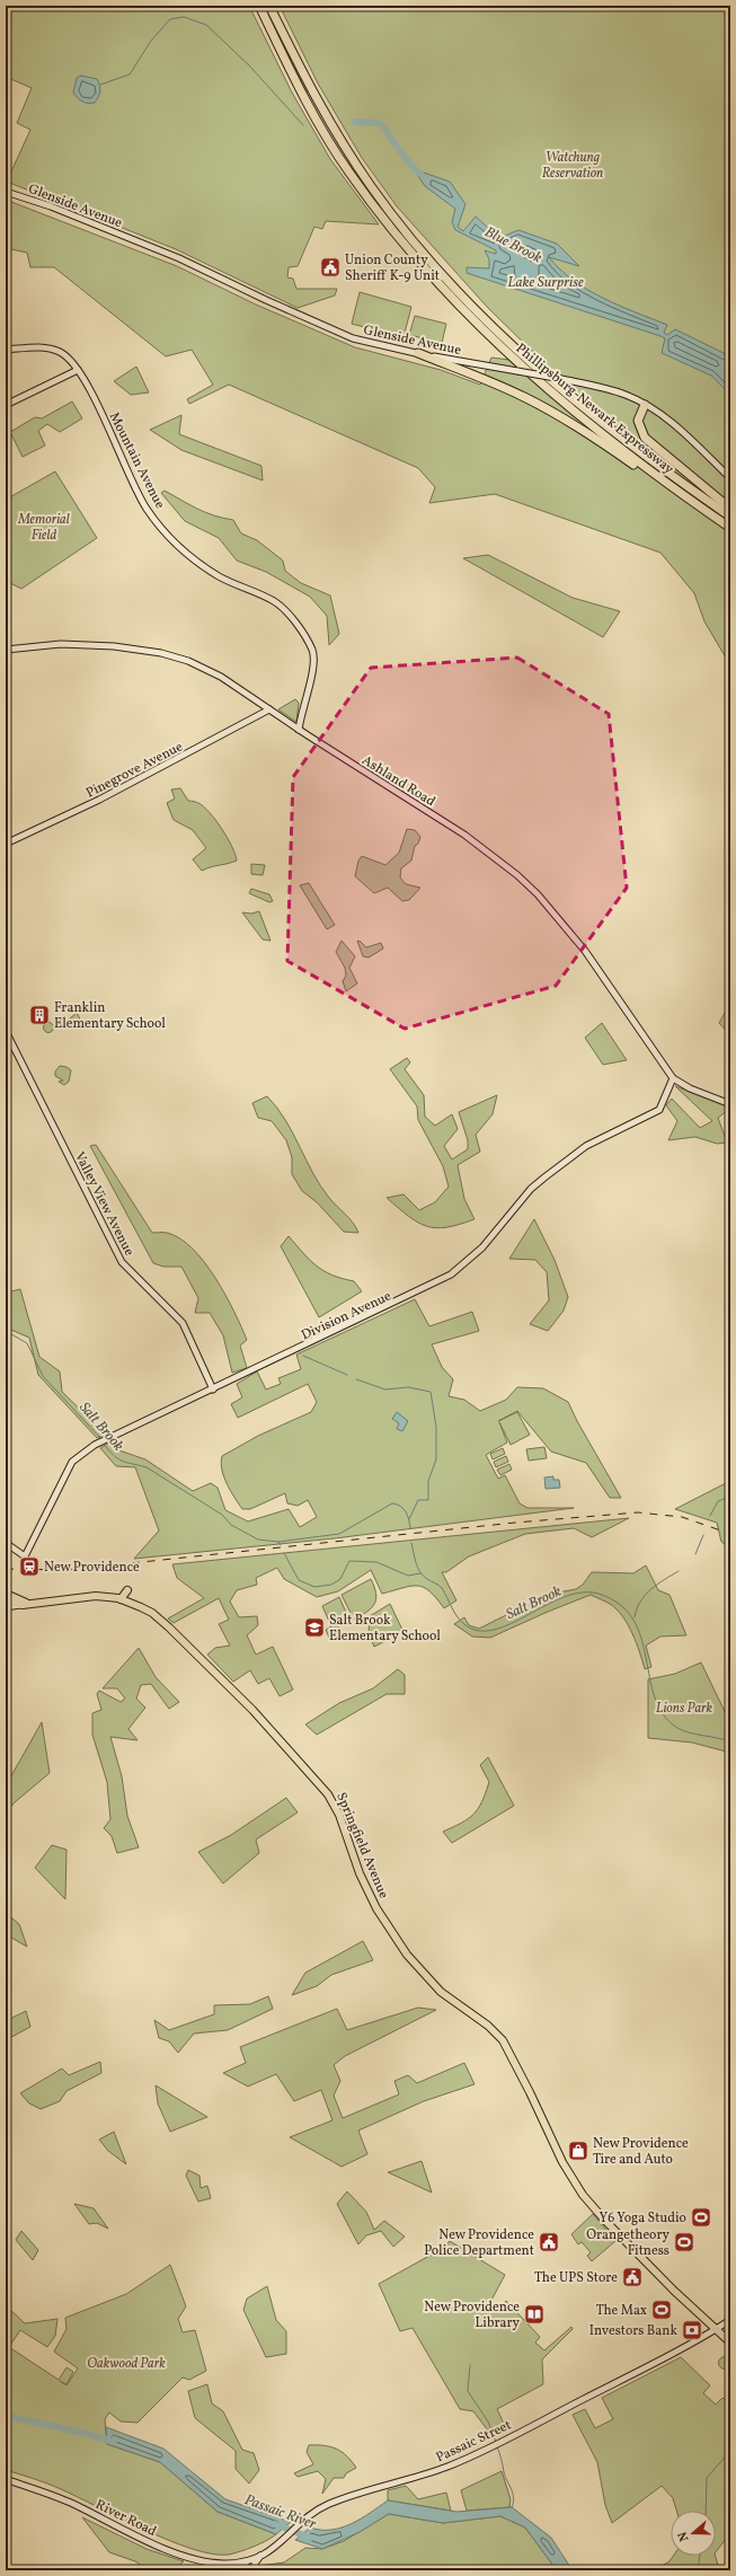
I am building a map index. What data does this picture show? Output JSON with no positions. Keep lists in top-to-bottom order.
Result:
{
  "streets": {
    "highway": ["Phillipsburg-Newark Expressway"],
    "main road": [
      "Glenside Avenue",
      "Mountain Avenue",
      "Pinegrove Avenue",
      "Ashland Road",
      "Valley View Avenue",
      "Division Avenue",
      "Springfield Avenue",
      "Passaic Street",
      "River Road"
    ]
  },
  "crossings": [
    ["Mountain Avenue", "Ashland Road"],
    ["Pinegrove Avenue", "Ashland Road"],
    ["Ashland Road", "Division Avenue"],
    ["Valley View Avenue", "Division Avenue"],
    ["Springfield Avenue", "Passaic Street"],
    ["Passaic Street", "River Road"]
  ],
  "water": [
    "Blue Brook",
    "Lake Surprise",
    "Salt Brook",
    "Passaic River"
  ],
  "parks": [
    "Watchung Reservation",
    "Memorial Field",
    "Lions Park",
    "Oakwood Park"
  ],
  "places": {
    "public building": ["Union County Sheriff K-9 Unit", "New Providence Police Department", "The UPS Store"],
    "building": ["Franklin Elementary School"],
    "station": ["New Providence"],
    "school or university": ["Salt Brook Elementary School"],
    "shop": ["New Providence Tire and Auto"],
    "sports": ["Y6 Yoga Studio", "Orangetheory Fitness", "The Max"],
    "library": ["New Providence Library"],
    "bank": ["Investors Bank"]
  },
  "north": "left"
}
